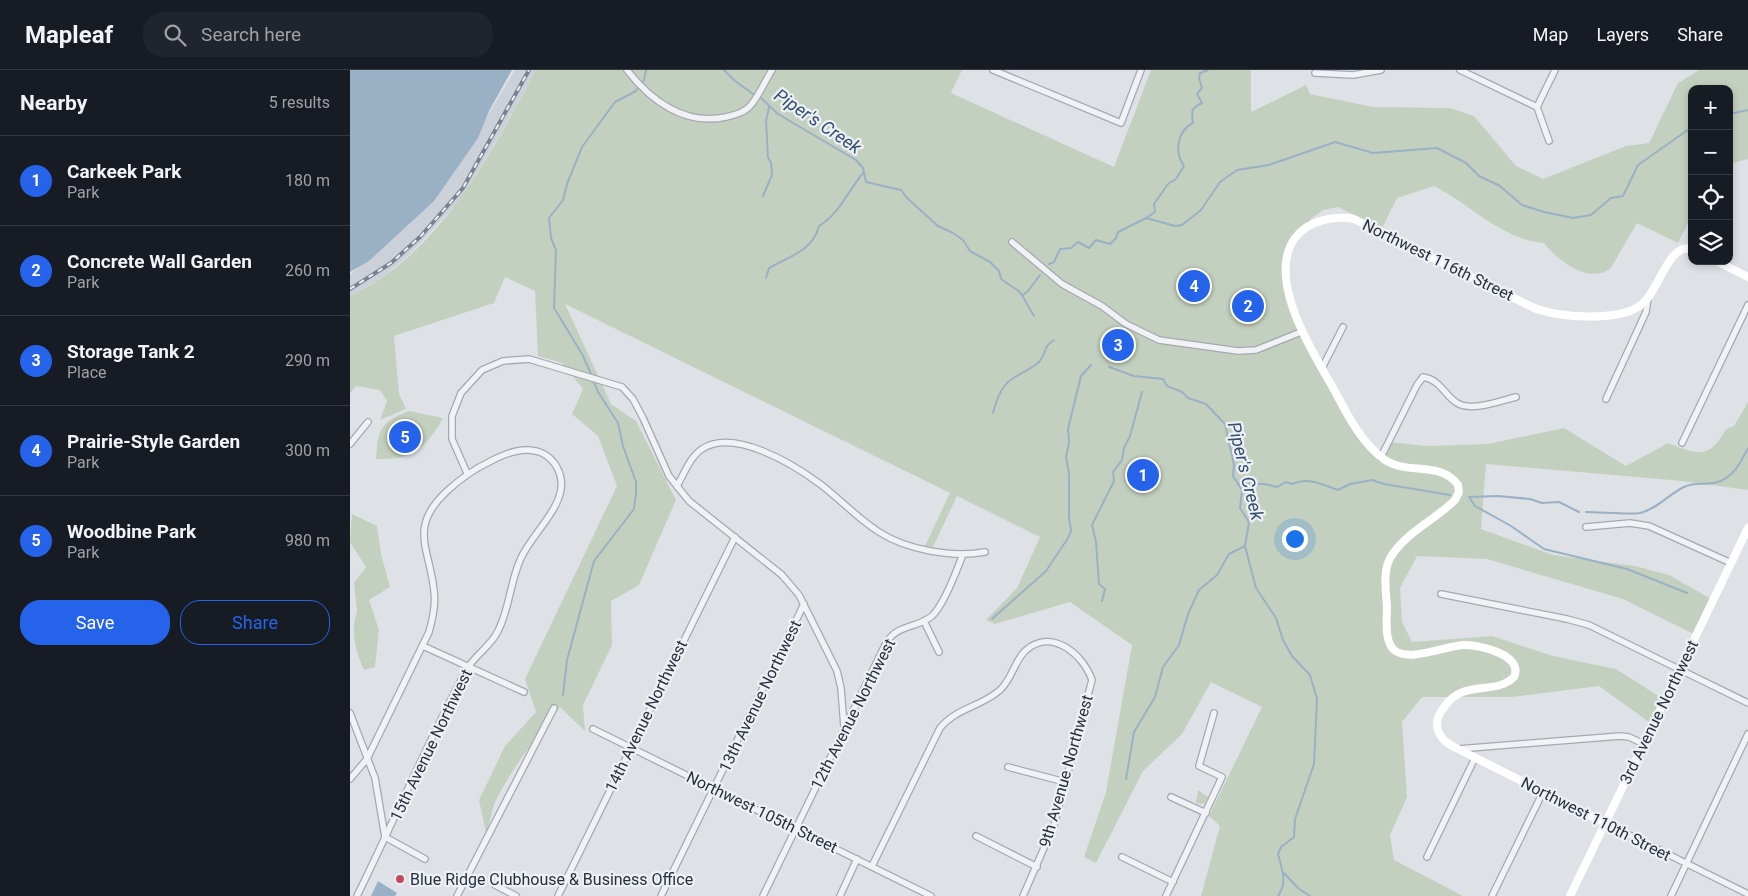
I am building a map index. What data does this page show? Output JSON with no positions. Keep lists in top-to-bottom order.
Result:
{
  "streets": {
    "street": [
      "Northwest 116th Street",
      "13th Avenue Northwest",
      "3rd Avenue Northwest",
      "12th Avenue Northwest",
      "14th Avenue Northwest",
      "15th Avenue Northwest",
      "9th Avenue Northwest",
      "Northwest 105th Street",
      "Northwest 110th Street"
    ]
  },
  "crossings": [
    ["Northwest 116th Street", "Northwest 110th Street"],
    ["13th Avenue Northwest", "Northwest 105th Street"],
    ["3rd Avenue Northwest", "Northwest 110th Street"],
    ["12th Avenue Northwest", "Northwest 105th Street"],
    ["14th Avenue Northwest", "Northwest 105th Street"],
    ["9th Avenue Northwest", "Northwest 105th Street"]
  ],
  "water": ["Piper's Creek"],
  "places": ["Blue Ridge Clubhouse & Business Office"],
  "page": {
    "header": "Mapleaf",
    "search": "Search here",
    "nav": ["Map", "Layers", "Share"],
    "heading": ["Nearby", "5 results"],
    "map_buttons": ["+", "−"],
    "list": [
      {
        "mark": "1",
        "name": "Carkeek Park",
        "note": "Park",
        "value": "180 m"
      },
      {
        "mark": "2",
        "name": "Concrete Wall Garden",
        "note": "Park",
        "value": "260 m"
      },
      {
        "mark": "3",
        "name": "Storage Tank 2",
        "note": "Place",
        "value": "290 m"
      },
      {
        "mark": "4",
        "name": "Prairie-Style Garden",
        "note": "Park",
        "value": "300 m"
      },
      {
        "mark": "5",
        "name": "Woodbine Park",
        "note": "Park",
        "value": "980 m"
      }
    ],
    "pins": [
      "4",
      "2",
      "3",
      "5",
      "1"
    ],
    "buttons": ["Save", "Share"]
  }
}
